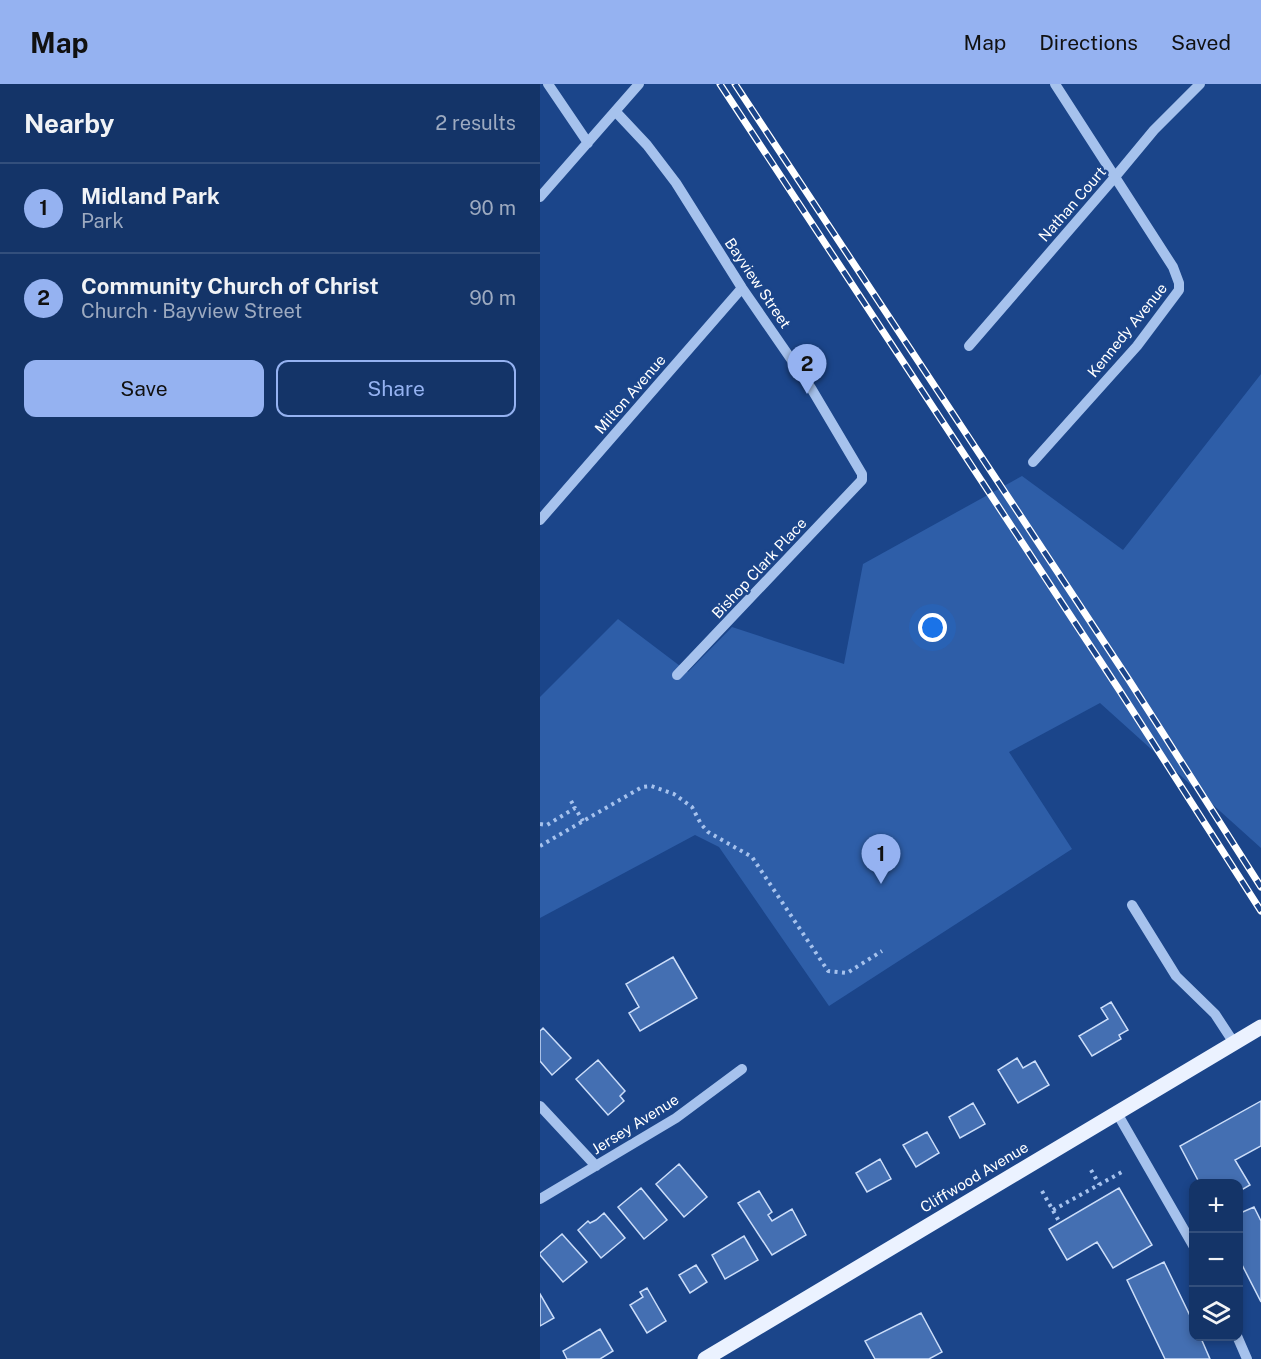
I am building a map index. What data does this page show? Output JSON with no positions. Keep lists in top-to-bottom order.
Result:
{
  "streets": {
    "main road": ["Cliffwood Avenue"],
    "street": [
      "Nathan Court",
      "Bayview Street",
      "Kennedy Avenue",
      "Milton Avenue",
      "Bishop Clark Place",
      "Jersey Avenue"
    ]
  },
  "crossings": [
    ["Nathan Court", "Kennedy Avenue"],
    ["Bayview Street", "Milton Avenue"],
    ["Bayview Street", "Bishop Clark Place"]
  ],
  "page": {
    "header": "Map",
    "nav": ["Map", "Directions", "Saved"],
    "heading": ["Nearby", "2 results"],
    "list": [
      {
        "mark": "1",
        "name": "Midland Park",
        "note": "Park",
        "value": "90 m"
      },
      {
        "mark": "2",
        "name": "Community Church of Christ",
        "note": "Church · Bayview Street",
        "value": "90 m"
      }
    ],
    "buttons": ["Save", "Share"],
    "pins": ["2", "1"],
    "map_buttons": ["+", "−"]
  }
}
